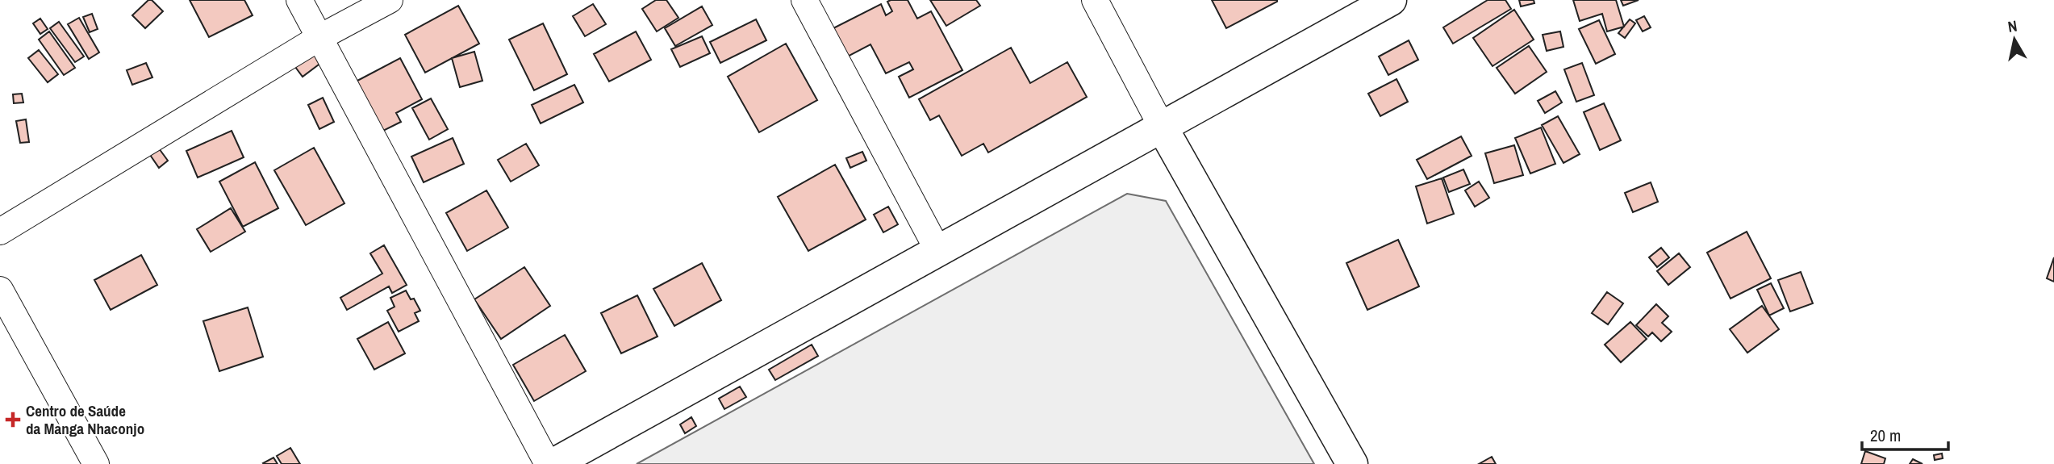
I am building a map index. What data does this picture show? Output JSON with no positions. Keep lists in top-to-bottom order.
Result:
{
  "places": {
    "health": ["Centro de Saúde da Manga Nhaconjo"]
  },
  "scale_bar": "20 m",
  "north": "top"
}
